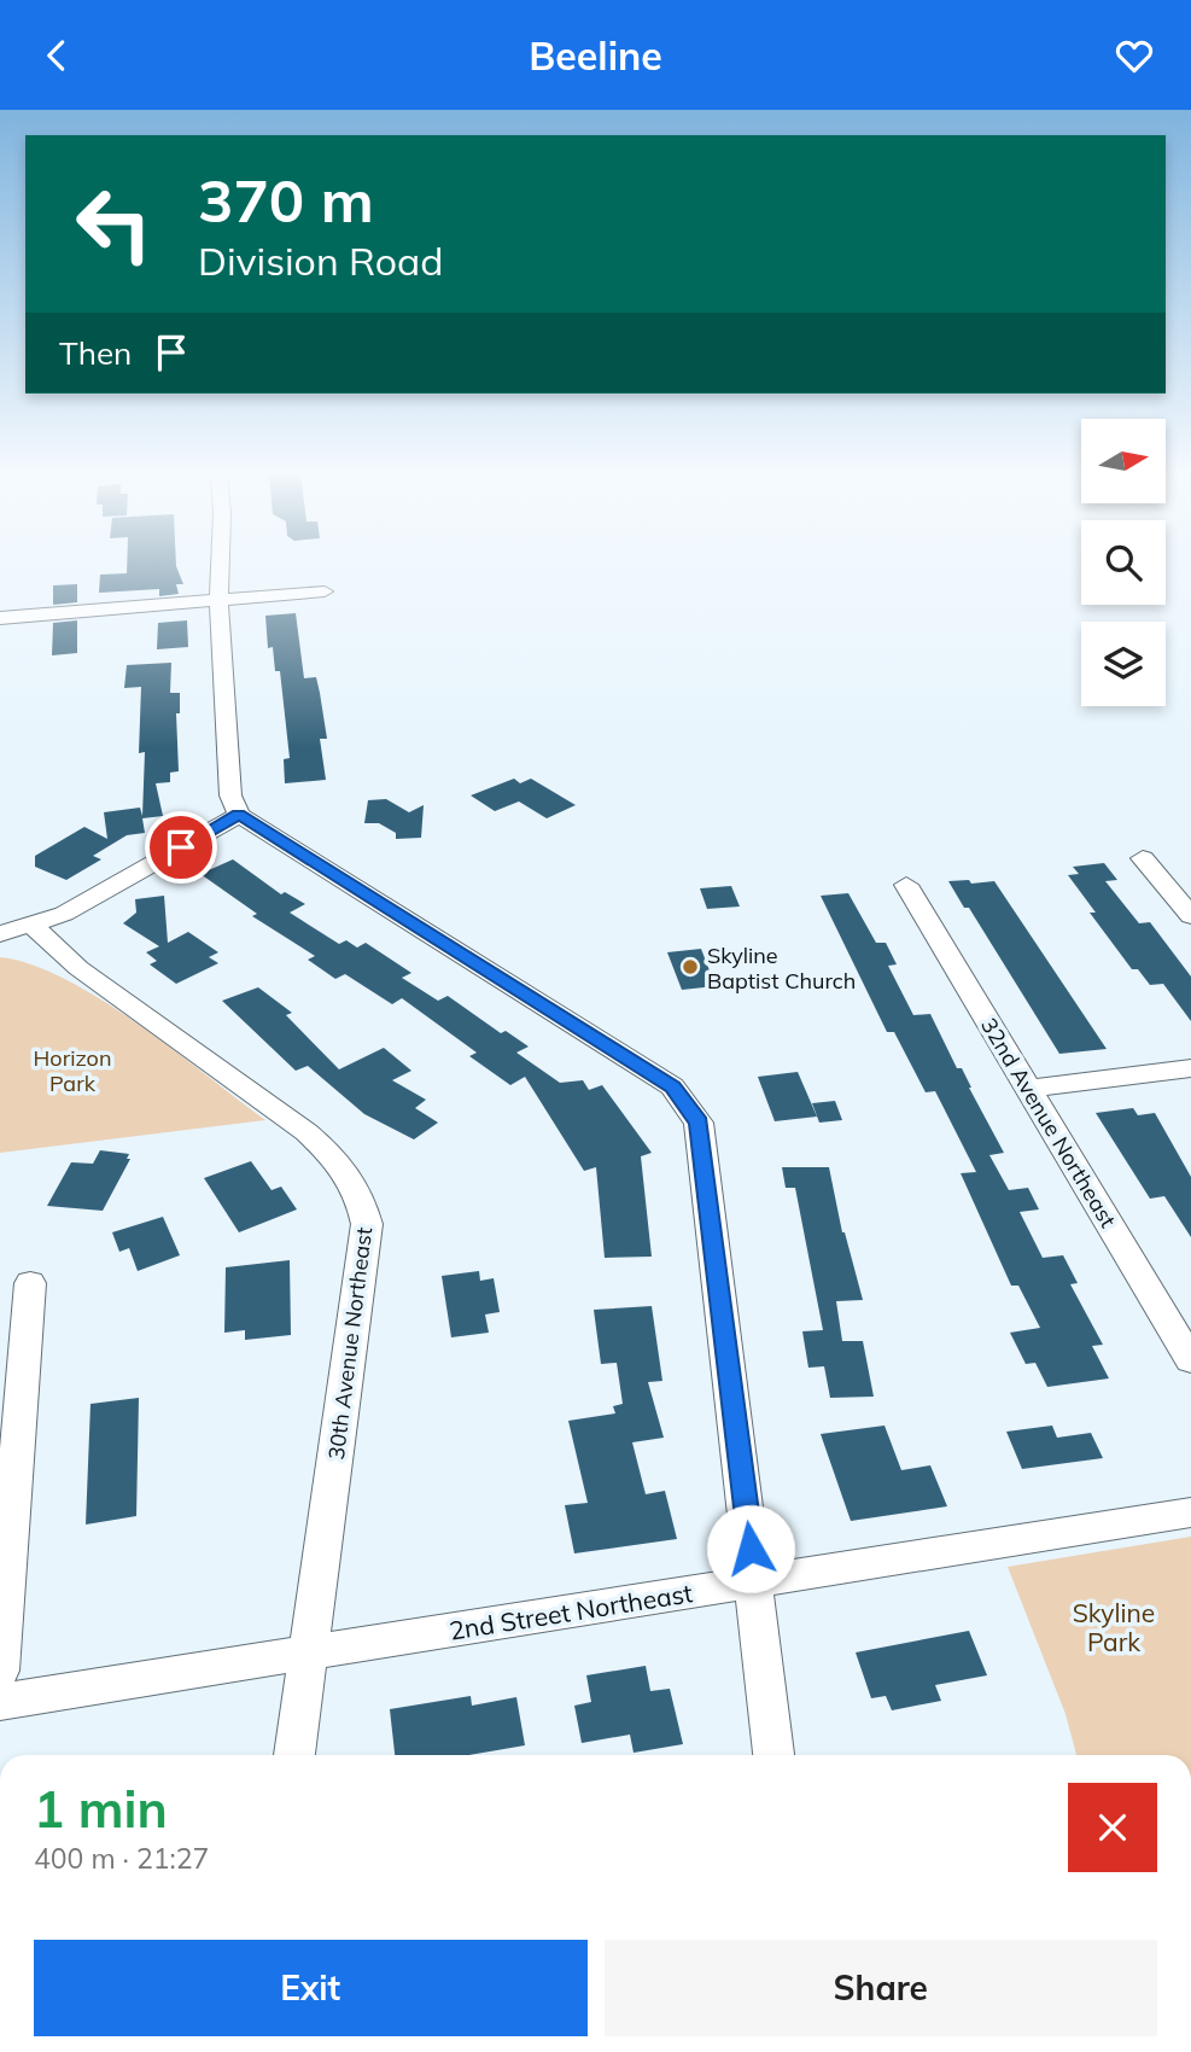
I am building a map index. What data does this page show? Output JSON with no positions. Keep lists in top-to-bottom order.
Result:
{
  "streets": {
    "street": ["32nd Avenue Northeast", "30th Avenue Northeast", "2nd Street Northeast"]
  },
  "crossings": [
    ["30th Avenue Northeast", "2nd Street Northeast"]
  ],
  "parks": ["Horizon Park", "Skyline Park"],
  "places": ["Skyline Baptist Church"],
  "north": "right",
  "page": {
    "header": "Beeline",
    "turn": ["370 m", "Division Road"],
    "then": "Then",
    "heading": ["1 min", "400 m · 21:27"],
    "buttons": ["Exit", "Share"]
  }
}
